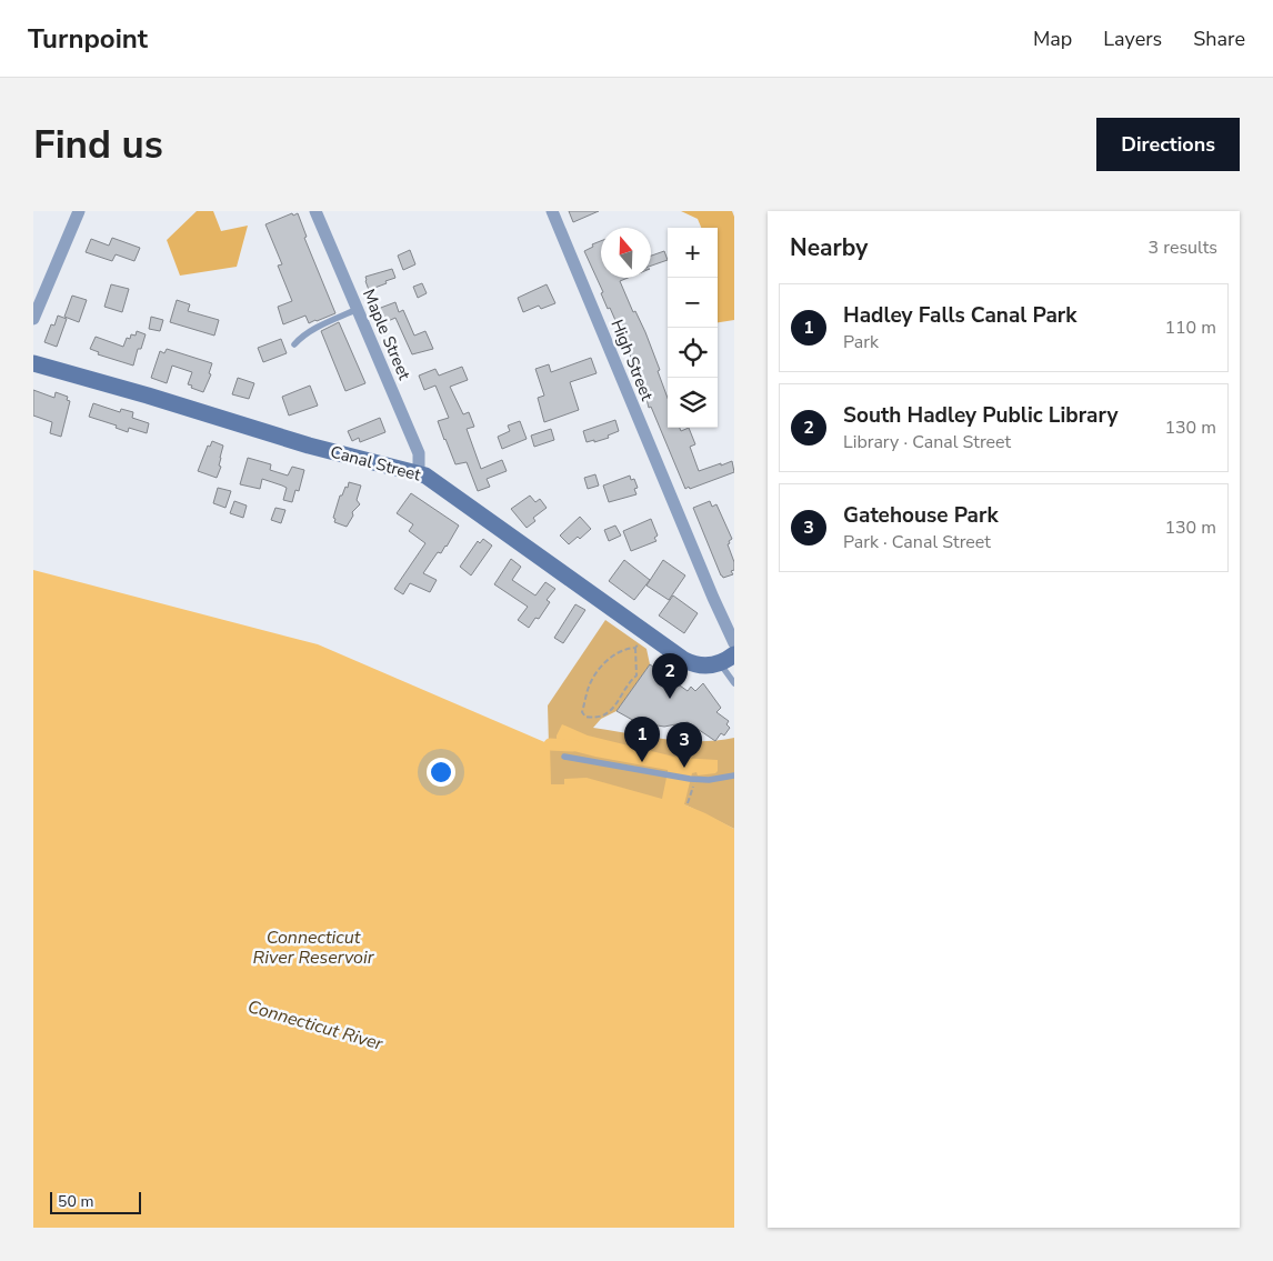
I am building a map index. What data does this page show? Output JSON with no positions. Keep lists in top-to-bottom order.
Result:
{
  "streets": {
    "street": ["Maple Street", "High Street", "Canal Street"]
  },
  "crossings": [
    ["Maple Street", "Canal Street"]
  ],
  "water": ["Connecticut River Reservoir", "Connecticut River"],
  "scale_bar": "50 m",
  "north": "top",
  "page": {
    "header": "Turnpoint",
    "nav": ["Map", "Layers", "Share"],
    "buttons": "Directions",
    "title": "Find us",
    "heading": ["Nearby", "3 results"],
    "map_buttons": ["+", "−"],
    "list": [
      {
        "mark": "1",
        "name": "Hadley Falls Canal Park",
        "note": "Park",
        "value": "110 m"
      },
      {
        "mark": "2",
        "name": "South Hadley Public Library",
        "note": "Library · Canal Street",
        "value": "130 m"
      },
      {
        "mark": "3",
        "name": "Gatehouse Park",
        "note": "Park · Canal Street",
        "value": "130 m"
      }
    ],
    "pins": ["2", "1", "3"],
    "scale": "50 m"
  }
}
